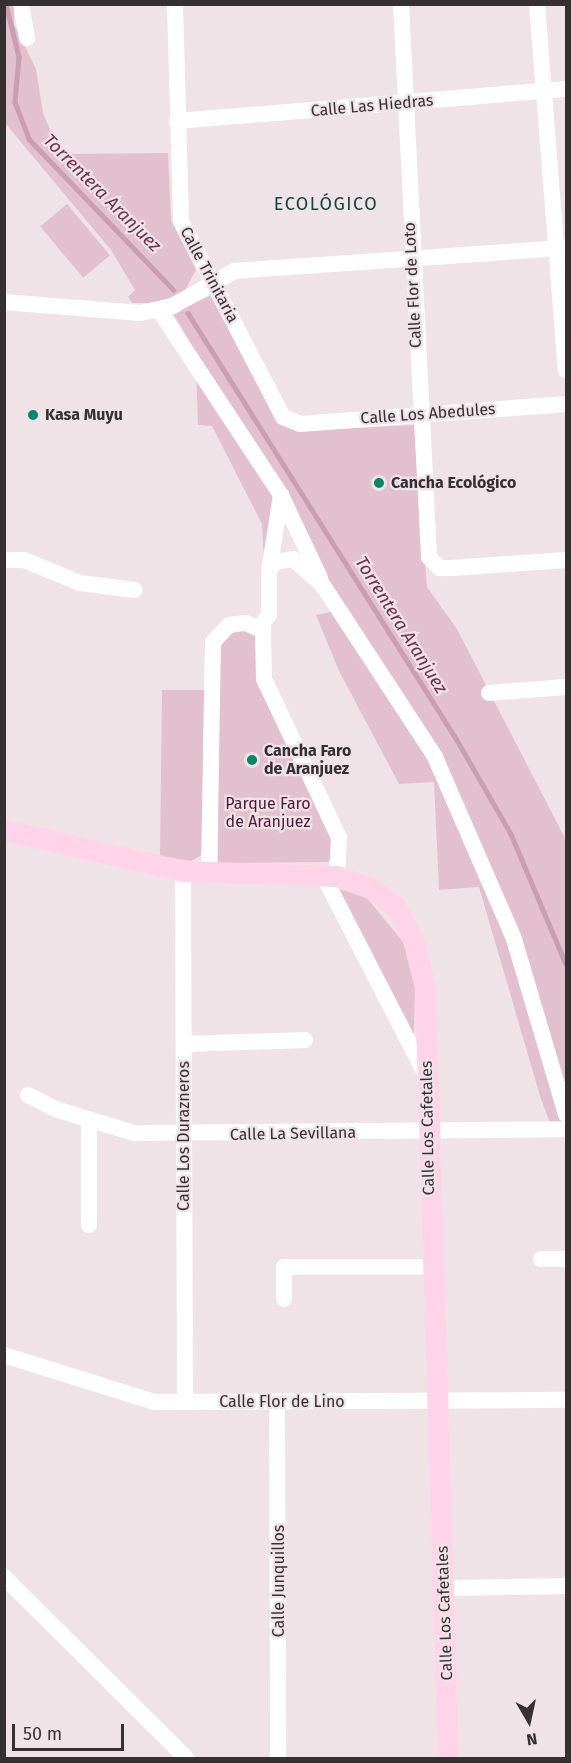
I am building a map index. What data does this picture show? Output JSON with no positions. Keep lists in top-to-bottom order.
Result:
{
  "streets": {
    "main road": ["Calle Los Cafetales"],
    "street": [
      "Calle Las Hiedras",
      "Calle Trinitaria",
      "Calle Flor de Loto",
      "Calle Los Abedules",
      "Calle La Sevillana",
      "Calle Los Durazneros",
      "Calle Flor de Lino",
      "Calle Junquillos"
    ]
  },
  "crossings": [
    ["Calle Las Hiedras", "Calle Trinitaria"],
    ["Calle Las Hiedras", "Calle Flor de Loto"],
    ["Calle Trinitaria", "Calle Los Abedules"],
    ["Calle Flor de Loto", "Calle Los Abedules"],
    ["Calle Los Cafetales", "Calle La Sevillana"],
    ["Calle Los Cafetales", "Calle Los Durazneros"],
    ["Calle Los Cafetales", "Calle Flor de Lino"],
    ["Calle La Sevillana", "Calle Los Durazneros"],
    ["Calle Los Durazneros", "Calle Flor de Lino"],
    ["Calle Flor de Lino", "Calle Junquillos"]
  ],
  "districts": ["ECOLÓGICO"],
  "water": ["Torrentera Aranjuez"],
  "parks": ["Parque Faro de Aranjuez"],
  "places": ["Kasa Muyu", "Cancha Ecológico", "Cancha Faro de Aranjuez"],
  "scale_bar": "50 m",
  "north": "bottom"
}
